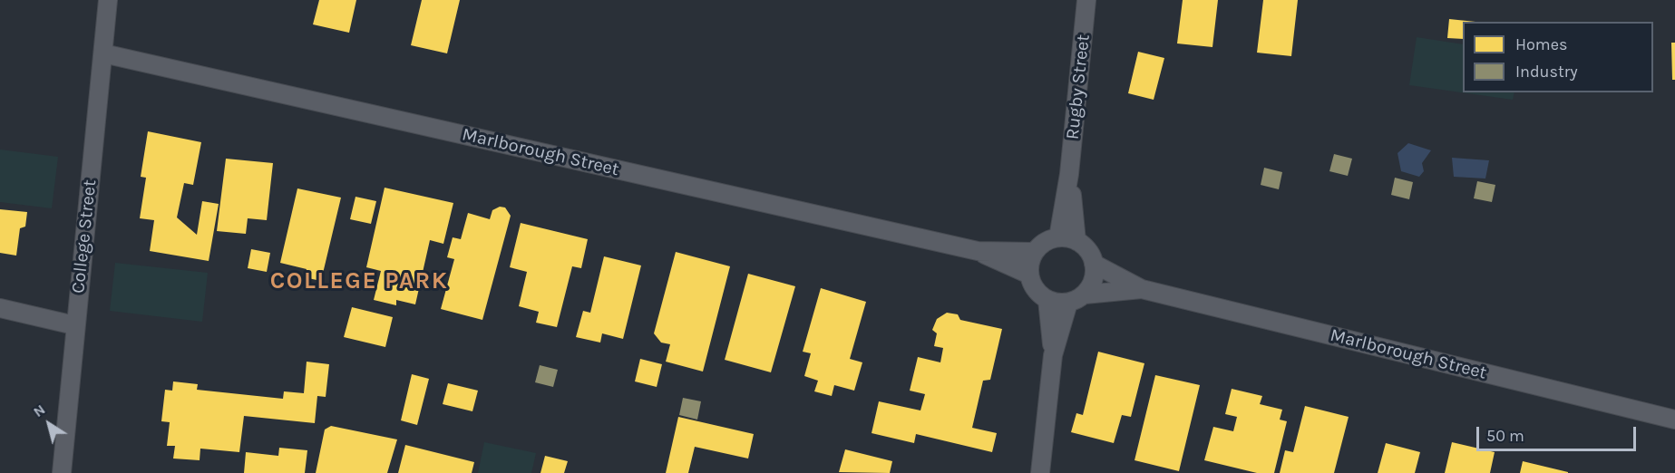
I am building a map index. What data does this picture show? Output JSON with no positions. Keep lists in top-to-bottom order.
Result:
{
  "streets": {
    "street": ["Rugby Street", "Marlborough Street", "College Street"]
  },
  "crossings": [
    ["Rugby Street", "Marlborough Street"],
    ["Marlborough Street", "College Street"]
  ],
  "districts": ["COLLEGE PARK"],
  "legend": ["Homes", "Industry"],
  "scale_bar": "50 m",
  "north": "top left"
}
